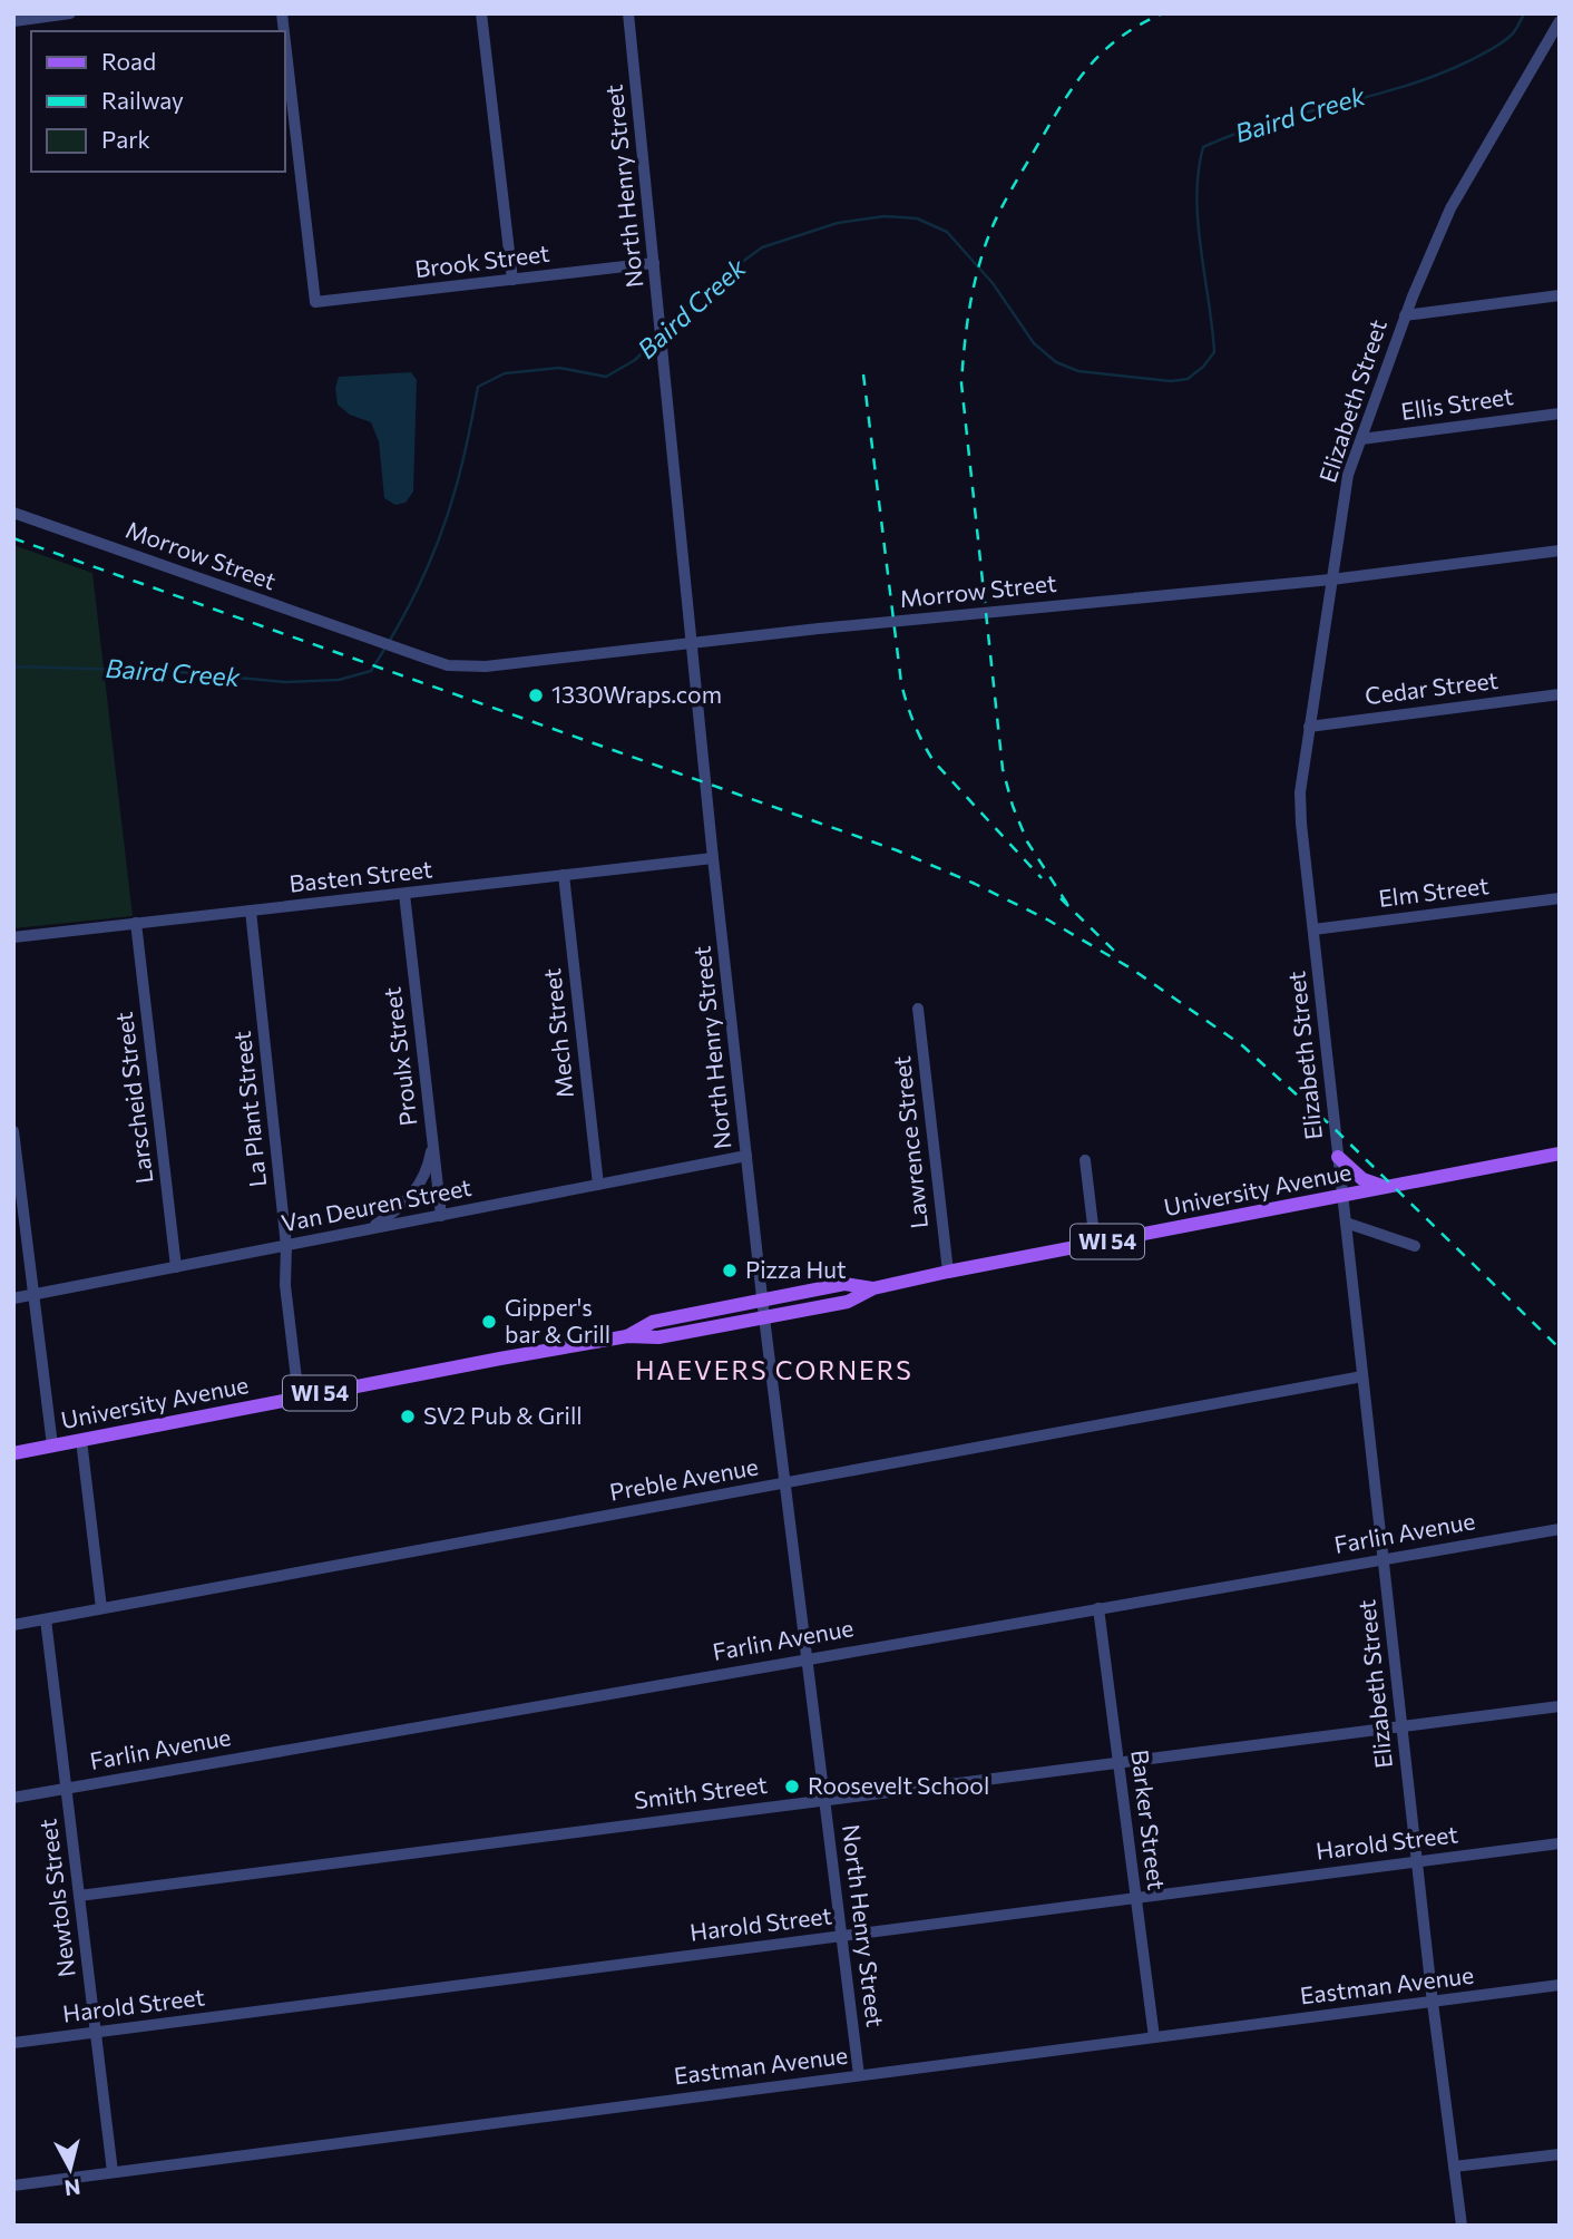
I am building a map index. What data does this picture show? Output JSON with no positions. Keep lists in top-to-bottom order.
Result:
{
  "streets": {
    "main road": ["University Avenue", "WI 54"],
    "street": [
      "North Henry Street",
      "Brook Street",
      "Elizabeth Street",
      "Ellis Street",
      "Morrow Street",
      "Cedar Street",
      "Basten Street",
      "Elm Street",
      "Mech Street",
      "Proulx Street",
      "Larscheid Street",
      "La Plant Street",
      "Lawrence Street",
      "Van Deuren Street",
      "Preble Avenue",
      "Farlin Avenue",
      "Smith Street",
      "Barker Street",
      "Harold Street",
      "Newtols Street",
      "Eastman Avenue"
    ]
  },
  "crossings": [
    ["North Henry Street", "Brook Street"],
    ["North Henry Street", "Morrow Street"],
    ["North Henry Street", "Basten Street"],
    ["North Henry Street", "University Avenue"],
    ["North Henry Street", "Van Deuren Street"],
    ["North Henry Street", "Preble Avenue"],
    ["North Henry Street", "Farlin Avenue"],
    ["North Henry Street", "Smith Street"],
    ["North Henry Street", "Harold Street"],
    ["North Henry Street", "Eastman Avenue"],
    ["Elizabeth Street", "Ellis Street"],
    ["Elizabeth Street", "Morrow Street"],
    ["Elizabeth Street", "Cedar Street"],
    ["Elizabeth Street", "Elm Street"],
    ["Elizabeth Street", "University Avenue"],
    ["Elizabeth Street", "Preble Avenue"],
    ["Elizabeth Street", "Farlin Avenue"],
    ["Elizabeth Street", "Smith Street"],
    ["Elizabeth Street", "Harold Street"],
    ["Elizabeth Street", "Eastman Avenue"],
    ["Basten Street", "Mech Street"],
    ["Basten Street", "Proulx Street"],
    ["Basten Street", "Larscheid Street"],
    ["Basten Street", "La Plant Street"],
    ["Mech Street", "Van Deuren Street"],
    ["Proulx Street", "Van Deuren Street"],
    ["Larscheid Street", "Van Deuren Street"],
    ["La Plant Street", "University Avenue"],
    ["La Plant Street", "Van Deuren Street"],
    ["Lawrence Street", "University Avenue"],
    ["Preble Avenue", "Newtols Street"],
    ["Farlin Avenue", "Barker Street"],
    ["Farlin Avenue", "Newtols Street"],
    ["Smith Street", "Barker Street"],
    ["Smith Street", "Newtols Street"],
    ["Barker Street", "Harold Street"],
    ["Barker Street", "Eastman Avenue"],
    ["Harold Street", "Newtols Street"],
    ["Newtols Street", "Eastman Avenue"]
  ],
  "districts": ["HAEVERS CORNERS"],
  "water": ["Baird Creek"],
  "places": [
    "1330Wraps.com",
    "Pizza Hut",
    "Gipper's bar & Grill",
    "SV2 Pub & Grill",
    "Roosevelt School"
  ],
  "legend": ["Road", "Railway", "Park"],
  "north": "bottom"
}
